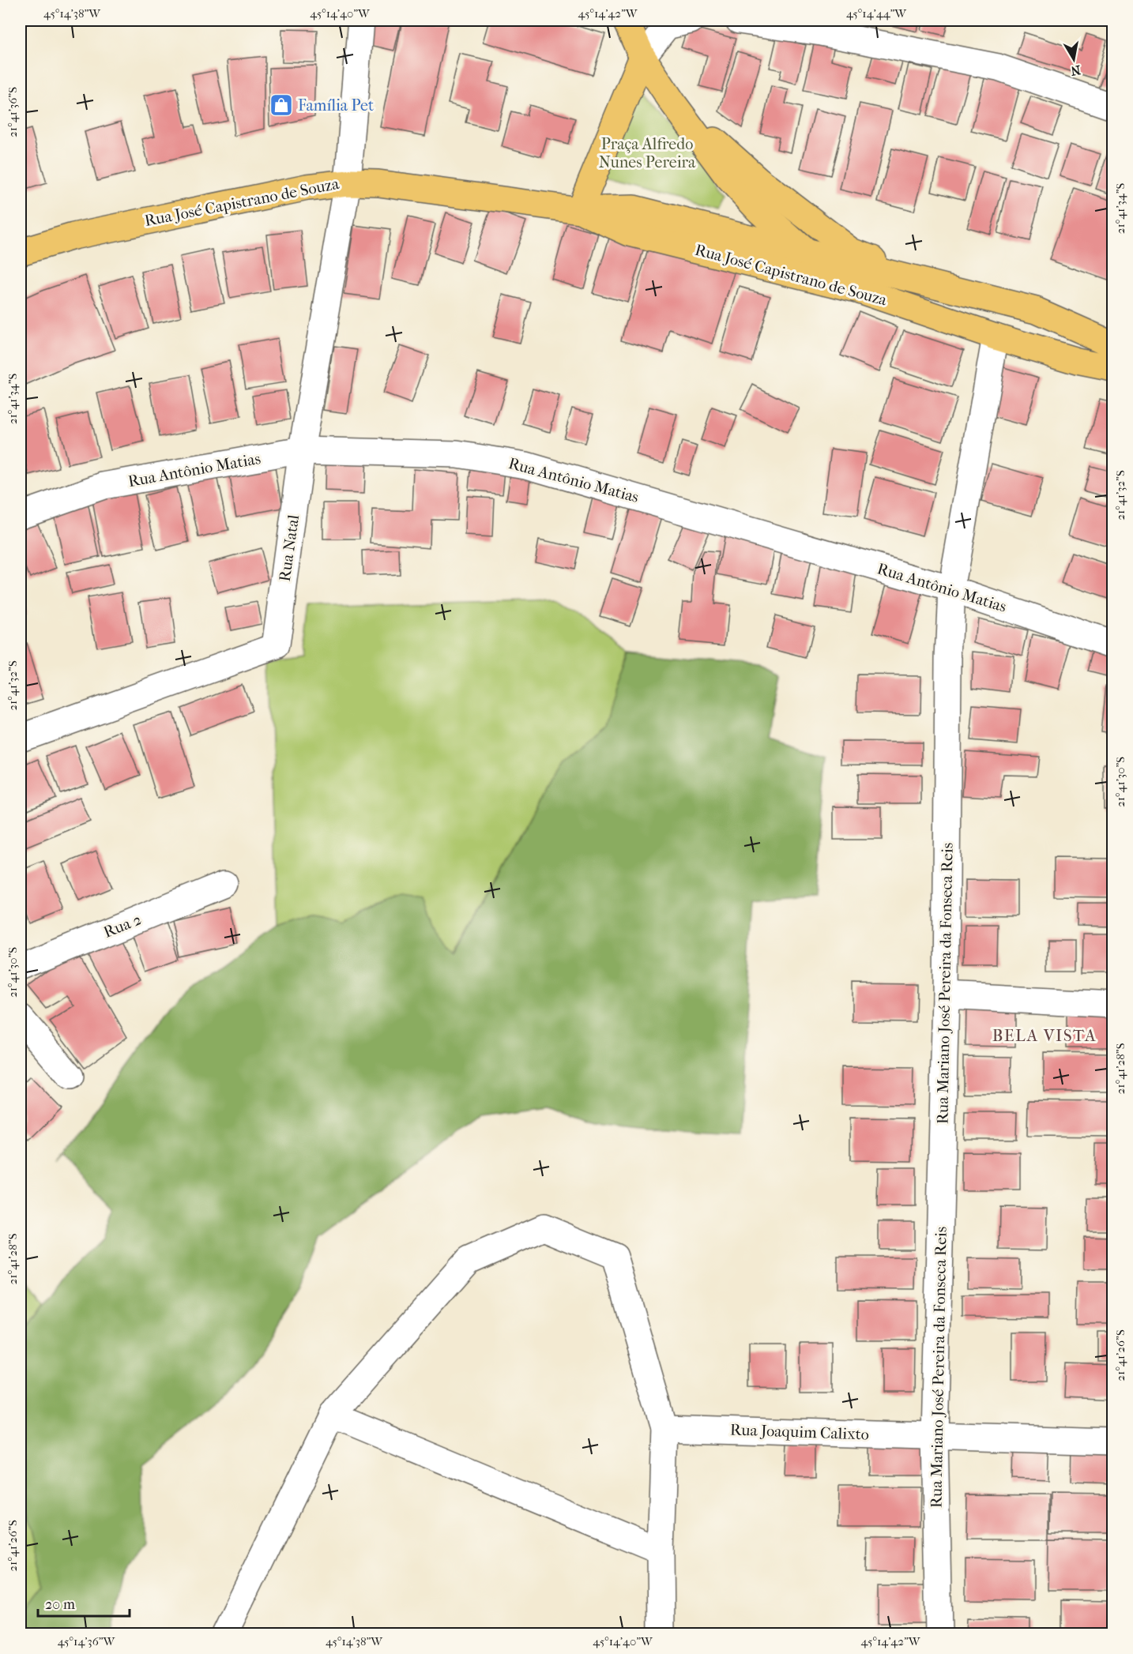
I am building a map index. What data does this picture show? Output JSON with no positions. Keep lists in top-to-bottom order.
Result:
{
  "streets": {
    "main road": ["Rua José Capistrano de Souza"],
    "street": [
      "Rua Antônio Matias",
      "Rua Natal",
      "Rua 2",
      "Rua Mariano José Pereira da Fonseca Reis",
      "Rua Joaquim Calixto"
    ]
  },
  "crossings": [
    ["Rua José Capistrano de Souza", "Rua Natal"],
    ["Rua José Capistrano de Souza", "Rua Mariano José Pereira da Fonseca Reis"],
    ["Rua Antônio Matias", "Rua Natal"],
    ["Rua Antônio Matias", "Rua Mariano José Pereira da Fonseca Reis"],
    ["Rua Mariano José Pereira da Fonseca Reis", "Rua Joaquim Calixto"]
  ],
  "districts": ["BELA VISTA"],
  "parks": ["Praça Alfredo Nunes Pereira"],
  "places": {
    "shop": ["Família Pet"]
  },
  "scale_bar": "20 m",
  "north": "bottom",
  "coordinates": [
    "45°14'38\"W",
    "45°14'40\"W",
    "45°14'42\"W",
    "45°14'44\"W",
    "21°41'36\"S",
    "21°41'34\"S",
    "21°41'32\"S",
    "21°41'30\"S",
    "21°41'28\"S",
    "21°41'26\"S",
    "45°14'36\"W"
  ]
}
